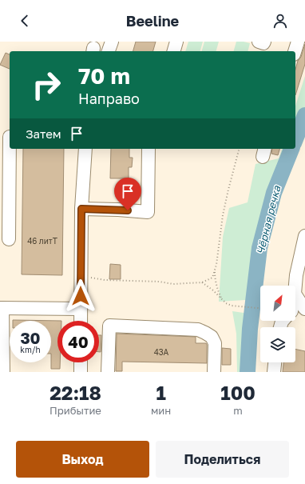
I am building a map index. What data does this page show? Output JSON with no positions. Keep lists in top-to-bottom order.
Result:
{
  "water": ["Чёрная речка"],
  "house_numbers": ["46 литТ", "43А"],
  "north": "top right",
  "page": {
    "header": "Beeline",
    "turn": ["70 m", "Направо"],
    "then": "Затем",
    "speed": "30 km/h",
    "limit": "40",
    "eta": [
      "22:18",
      "Прибытие",
      "1",
      "мин",
      "100",
      "m"
    ],
    "buttons": ["Выход", "Поделиться"]
  }
}
